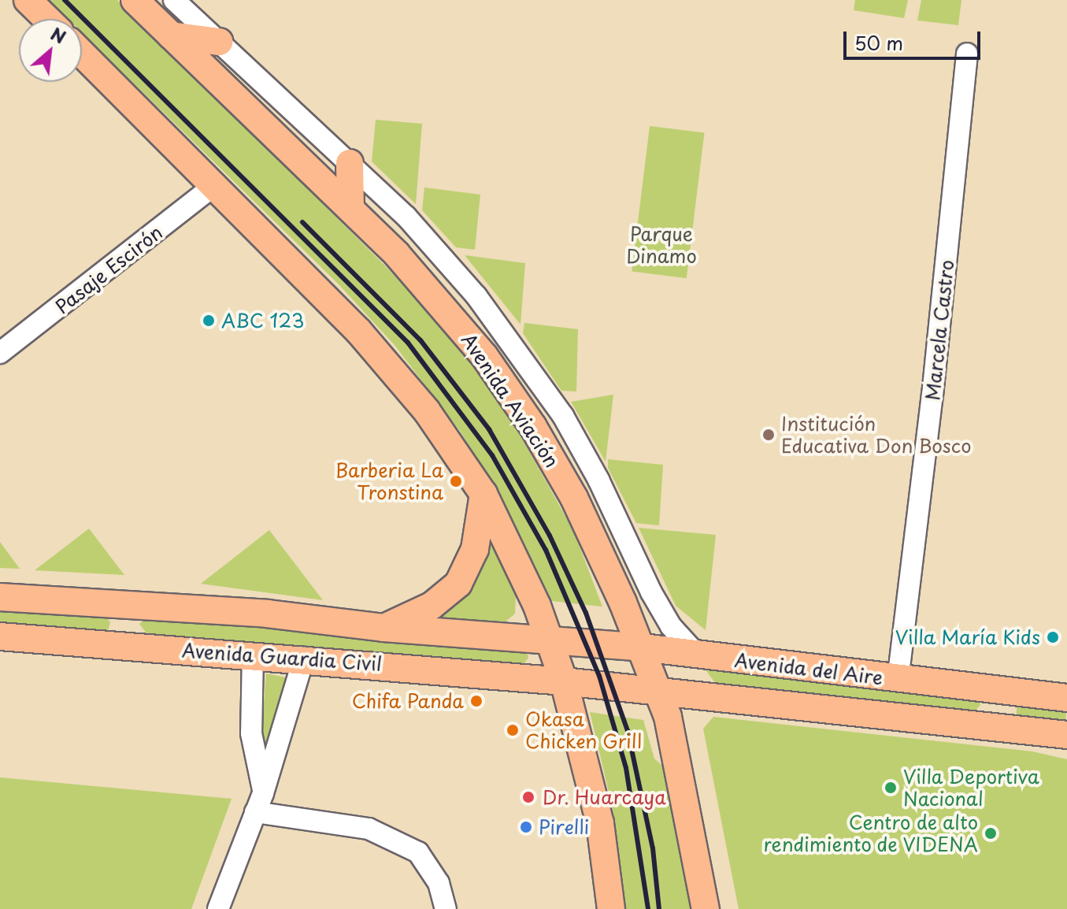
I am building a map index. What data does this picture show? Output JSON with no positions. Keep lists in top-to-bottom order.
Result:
{
  "streets": {
    "main road": ["Avenida Aviación", "Avenida Guardia Civil", "Avenida del Aire"],
    "street": ["Pasaje Escirón", "Marcela Castro"]
  },
  "crossings": [
    ["Marcela Castro", "Avenida del Aire"],
    ["Avenida Aviación", "Avenida del Aire"],
    ["Avenida Guardia Civil", "Avenida del Aire"]
  ],
  "parks": ["Parque Dinamo"],
  "places": [
    "ABC 123",
    "Institución Educativa Don Bosco",
    "Barberia La Tronstina",
    "Villa María Kids",
    "Chifa Panda",
    "Okasa Chicken Grill",
    "Villa Deportiva Nacional",
    "Dr. Huarcaya",
    "Pirelli",
    "Centro de alto rendimiento de VIDENA"
  ],
  "scale_bar": "50 m",
  "north": "top right"
}
